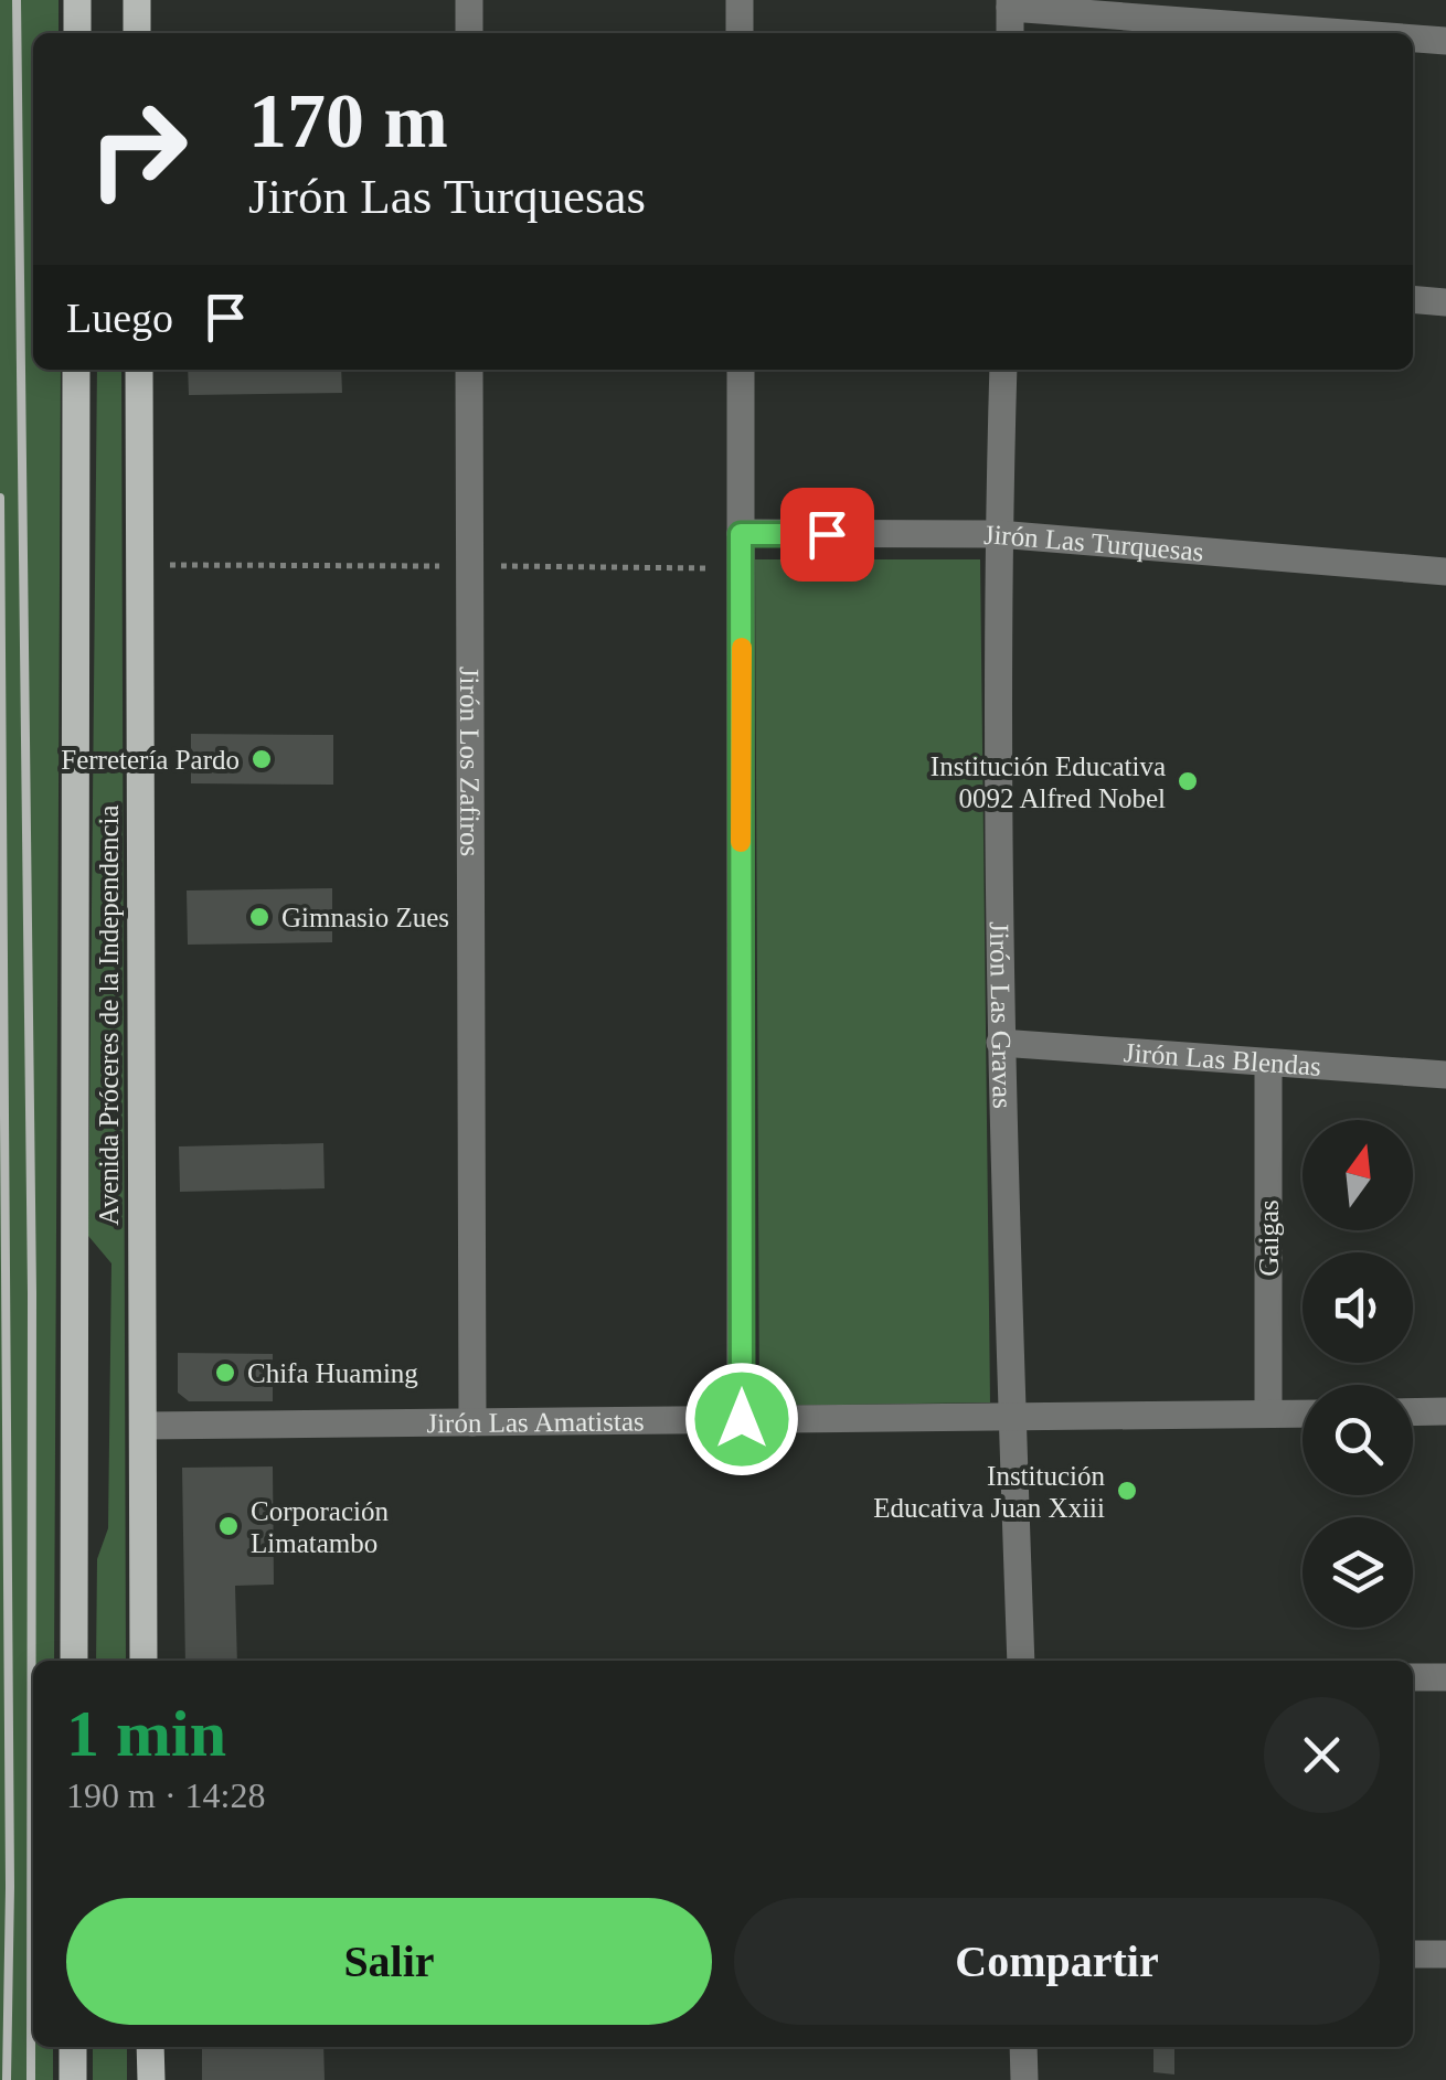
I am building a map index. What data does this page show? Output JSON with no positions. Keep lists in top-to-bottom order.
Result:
{
  "streets": {
    "main road": ["Avenida Próceres de la Independencia"],
    "street": [
      "Jirón Las Turquesas",
      "Jirón Los Zafiros",
      "Jirón Las Gravas",
      "Jirón Las Blendas",
      "Gaigas",
      "Jirón Las Amatistas"
    ]
  },
  "crossings": [
    ["Jirón Las Turquesas", "Jirón Las Gravas"],
    ["Jirón Los Zafiros", "Jirón Las Amatistas"],
    ["Avenida Próceres de la Independencia", "Jirón Las Amatistas"],
    ["Jirón Las Gravas", "Jirón Las Blendas"],
    ["Jirón Las Gravas", "Jirón Las Amatistas"],
    ["Jirón Las Blendas", "Gaigas"],
    ["Gaigas", "Jirón Las Amatistas"]
  ],
  "places": [
    "Ferretería Pardo",
    "Institución Educativa 0092 Alfred Nobel",
    "Gimnasio Zues",
    "Chifa Huaming",
    "Institución Educativa Juan Xxiii",
    "Corporación Limatambo"
  ],
  "north": "top",
  "page": {
    "turn": ["170 m", "Jirón Las Turquesas"],
    "then": "Luego",
    "heading": ["1 min", "190 m · 14:28"],
    "buttons": ["Salir", "Compartir"]
  }
}
